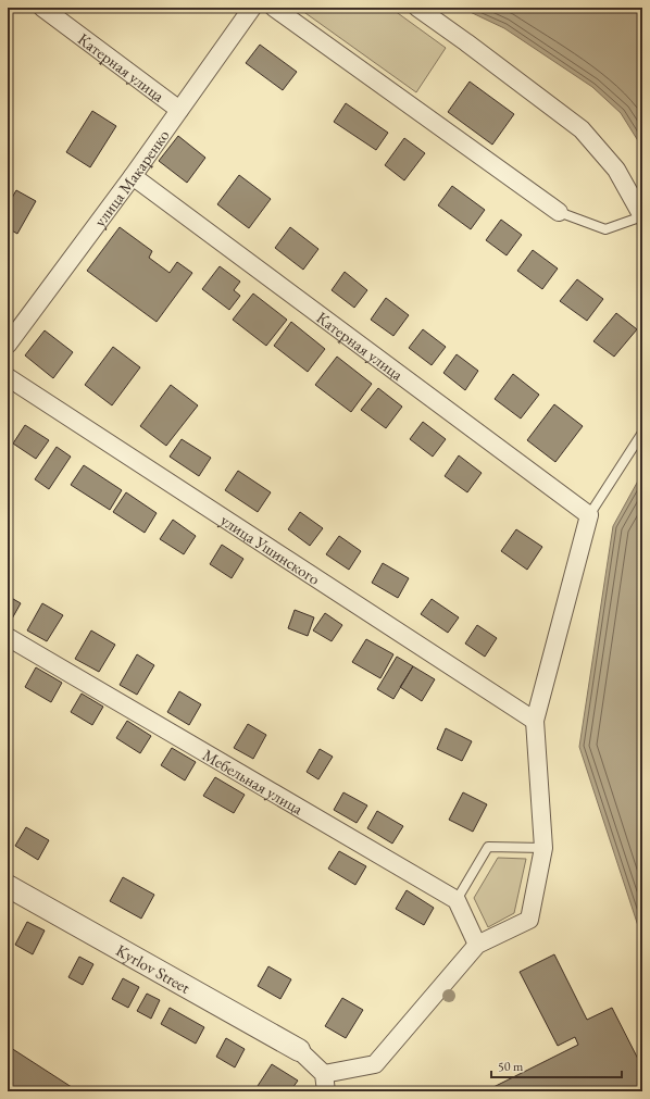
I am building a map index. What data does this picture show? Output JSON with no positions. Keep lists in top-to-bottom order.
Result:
{
  "streets": {
    "street": [
      "Катерная улица",
      "улица Макаренко",
      "улица Ушинского",
      "Мебельная улица",
      "Kyrlov Street"
    ]
  },
  "crossings": [
    ["Катерная улица", "улица Макаренко"]
  ],
  "scale_bar": "50 m"
}
